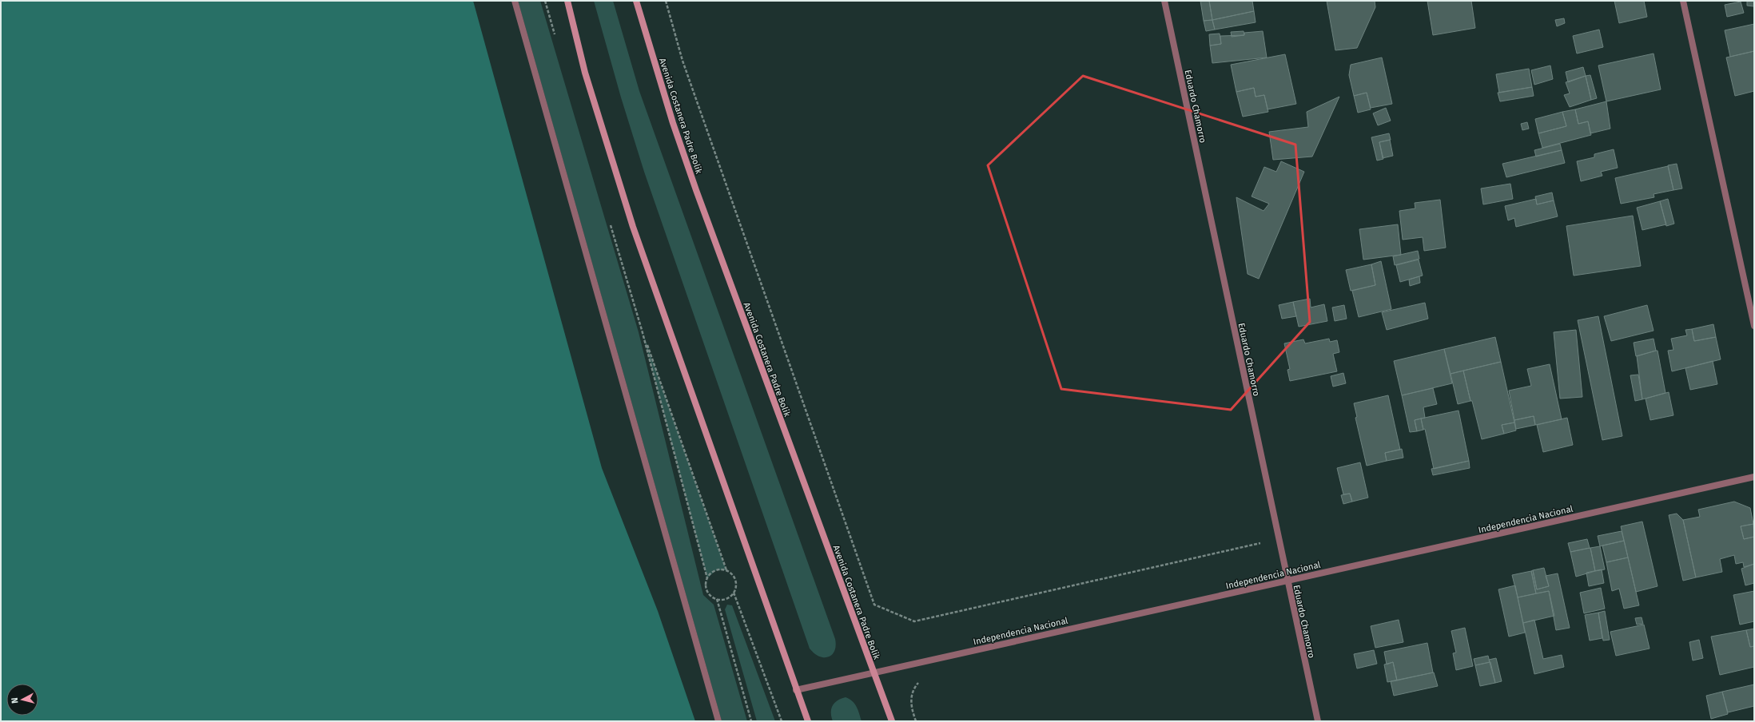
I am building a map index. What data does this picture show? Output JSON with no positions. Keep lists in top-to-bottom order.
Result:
{
  "streets": {
    "street": ["Eduardo Chamorro", "Avenida Costanera Padre Bolik", "Independencia Nacional"]
  },
  "crossings": [
    ["Eduardo Chamorro", "Independencia Nacional"],
    ["Avenida Costanera Padre Bolik", "Independencia Nacional"]
  ],
  "north": "left"
}
